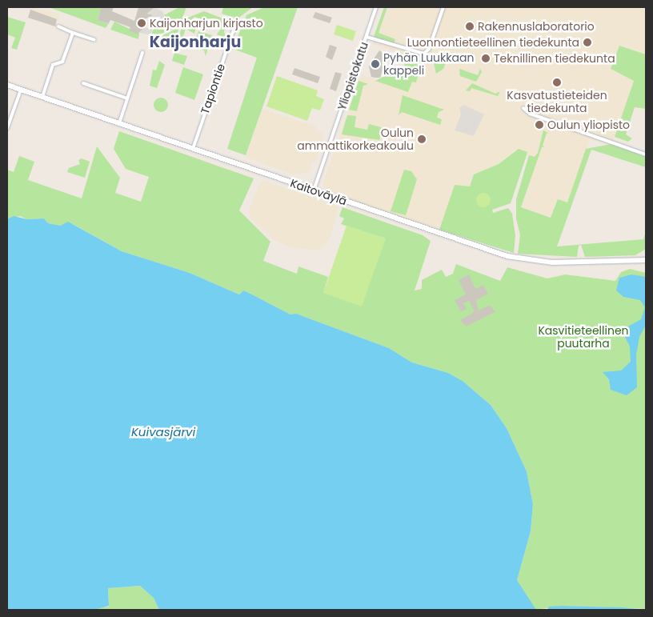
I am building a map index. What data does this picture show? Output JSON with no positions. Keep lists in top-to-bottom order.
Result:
{
  "streets": {
    "street": ["Yliopistokatu", "Tapiontie", "Kaitoväylä"]
  },
  "crossings": [
    ["Yliopistokatu", "Kaitoväylä"],
    ["Tapiontie", "Kaitoväylä"]
  ],
  "districts": ["Kaijonharju"],
  "water": ["Kuivasjärvi"],
  "parks": ["Kasvitieteellinen puutarha"],
  "places": [
    "Kaijonharjun kirjasto",
    "Rakennuslaboratorio",
    "Luonnontieteellinen tiedekunta",
    "Teknillinen tiedekunta",
    "Pyhän Luukkaan kappeli",
    "Kasvatustieteiden tiedekunta",
    "Oulun yliopisto",
    "Oulun ammattikorkeakoulu"
  ]
}
